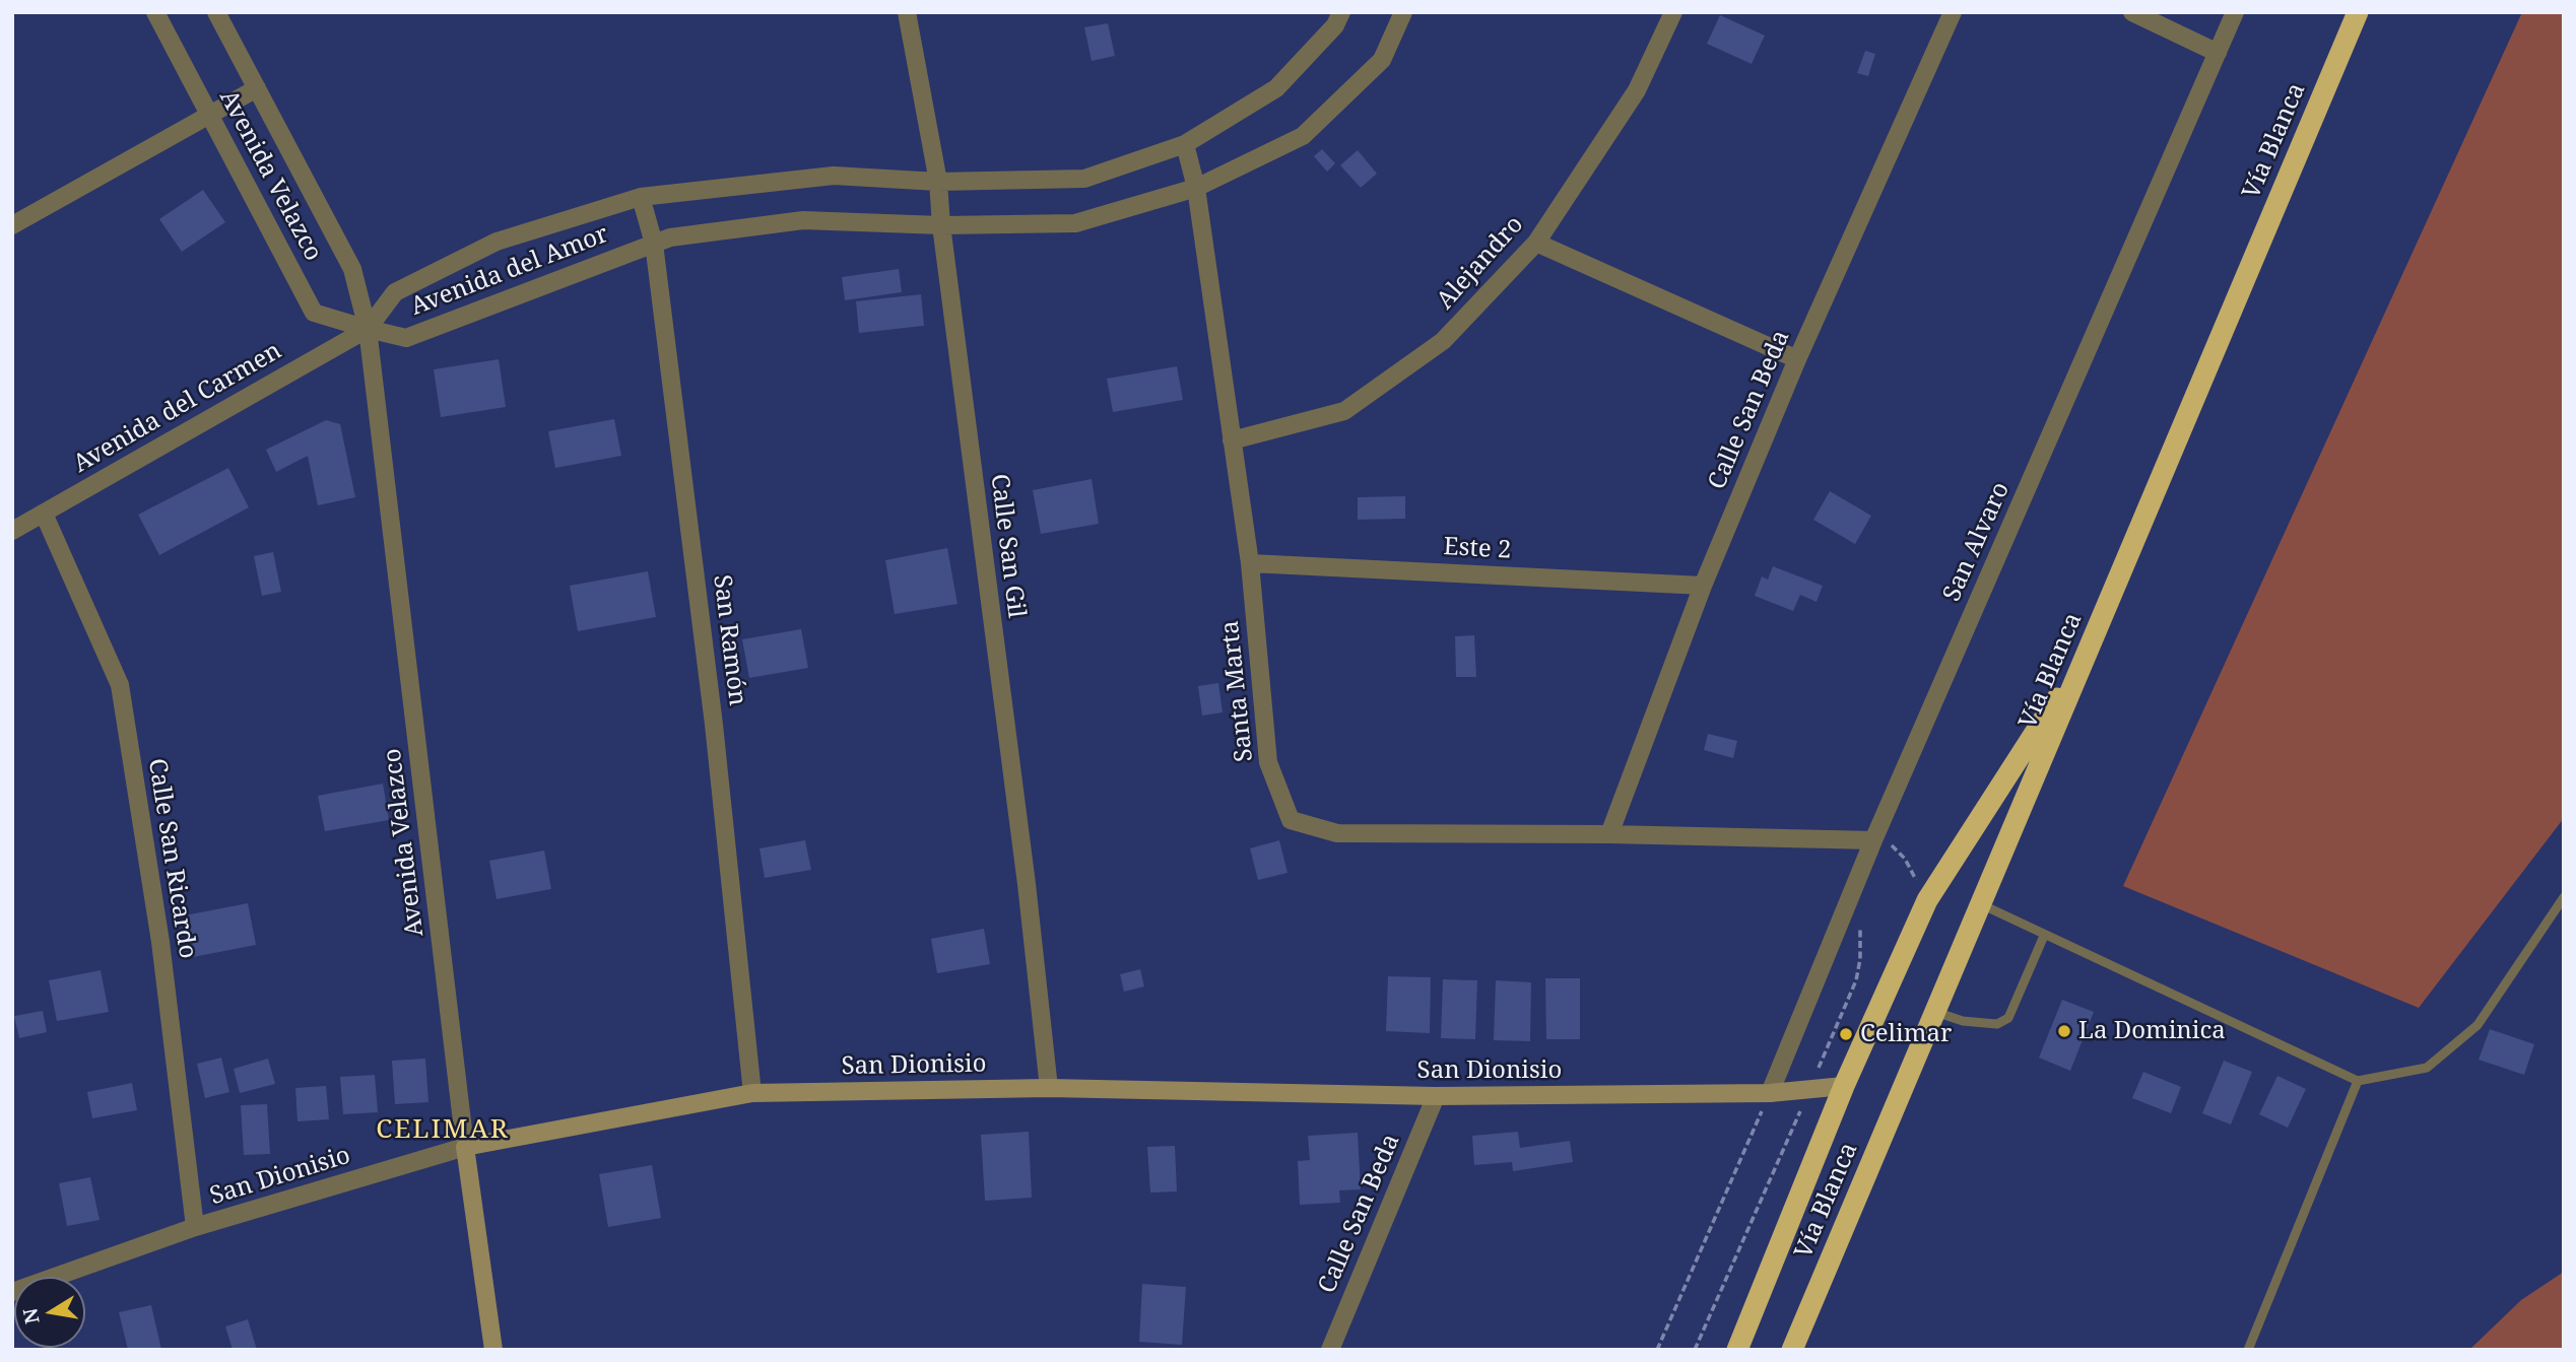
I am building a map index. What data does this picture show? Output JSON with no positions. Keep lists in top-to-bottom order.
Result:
{
  "streets": {
    "highway": ["Vía Blanca"],
    "street": [
      "Avenida Velazco",
      "Alejandro",
      "Avenida del Amor",
      "Avenida del Carmen",
      "Calle San Beda",
      "San Alvaro",
      "Calle San Gil",
      "Este 2",
      "San Ramón",
      "Santa Marta",
      "Calle San Ricardo",
      "San Dionisio"
    ]
  },
  "crossings": [
    ["Avenida Velazco", "Avenida del Amor"],
    ["Avenida Velazco", "Avenida del Carmen"],
    ["Avenida Velazco", "San Dionisio"],
    ["Alejandro", "Santa Marta"],
    ["Avenida del Amor", "Avenida del Carmen"],
    ["Avenida del Amor", "Calle San Gil"],
    ["Avenida del Amor", "San Ramón"],
    ["Avenida del Amor", "Santa Marta"],
    ["Avenida del Carmen", "Calle San Ricardo"],
    ["Calle San Beda", "Este 2"],
    ["Calle San Beda", "Santa Marta"],
    ["Calle San Beda", "San Dionisio"],
    ["San Alvaro", "Santa Marta"],
    ["San Alvaro", "San Dionisio"],
    ["Calle San Gil", "San Dionisio"],
    ["Este 2", "Santa Marta"],
    ["San Ramón", "San Dionisio"],
    ["Calle San Ricardo", "San Dionisio"]
  ],
  "districts": ["CELIMAR"],
  "places": ["La Dominica", "Celimar"],
  "north": "left"
}
